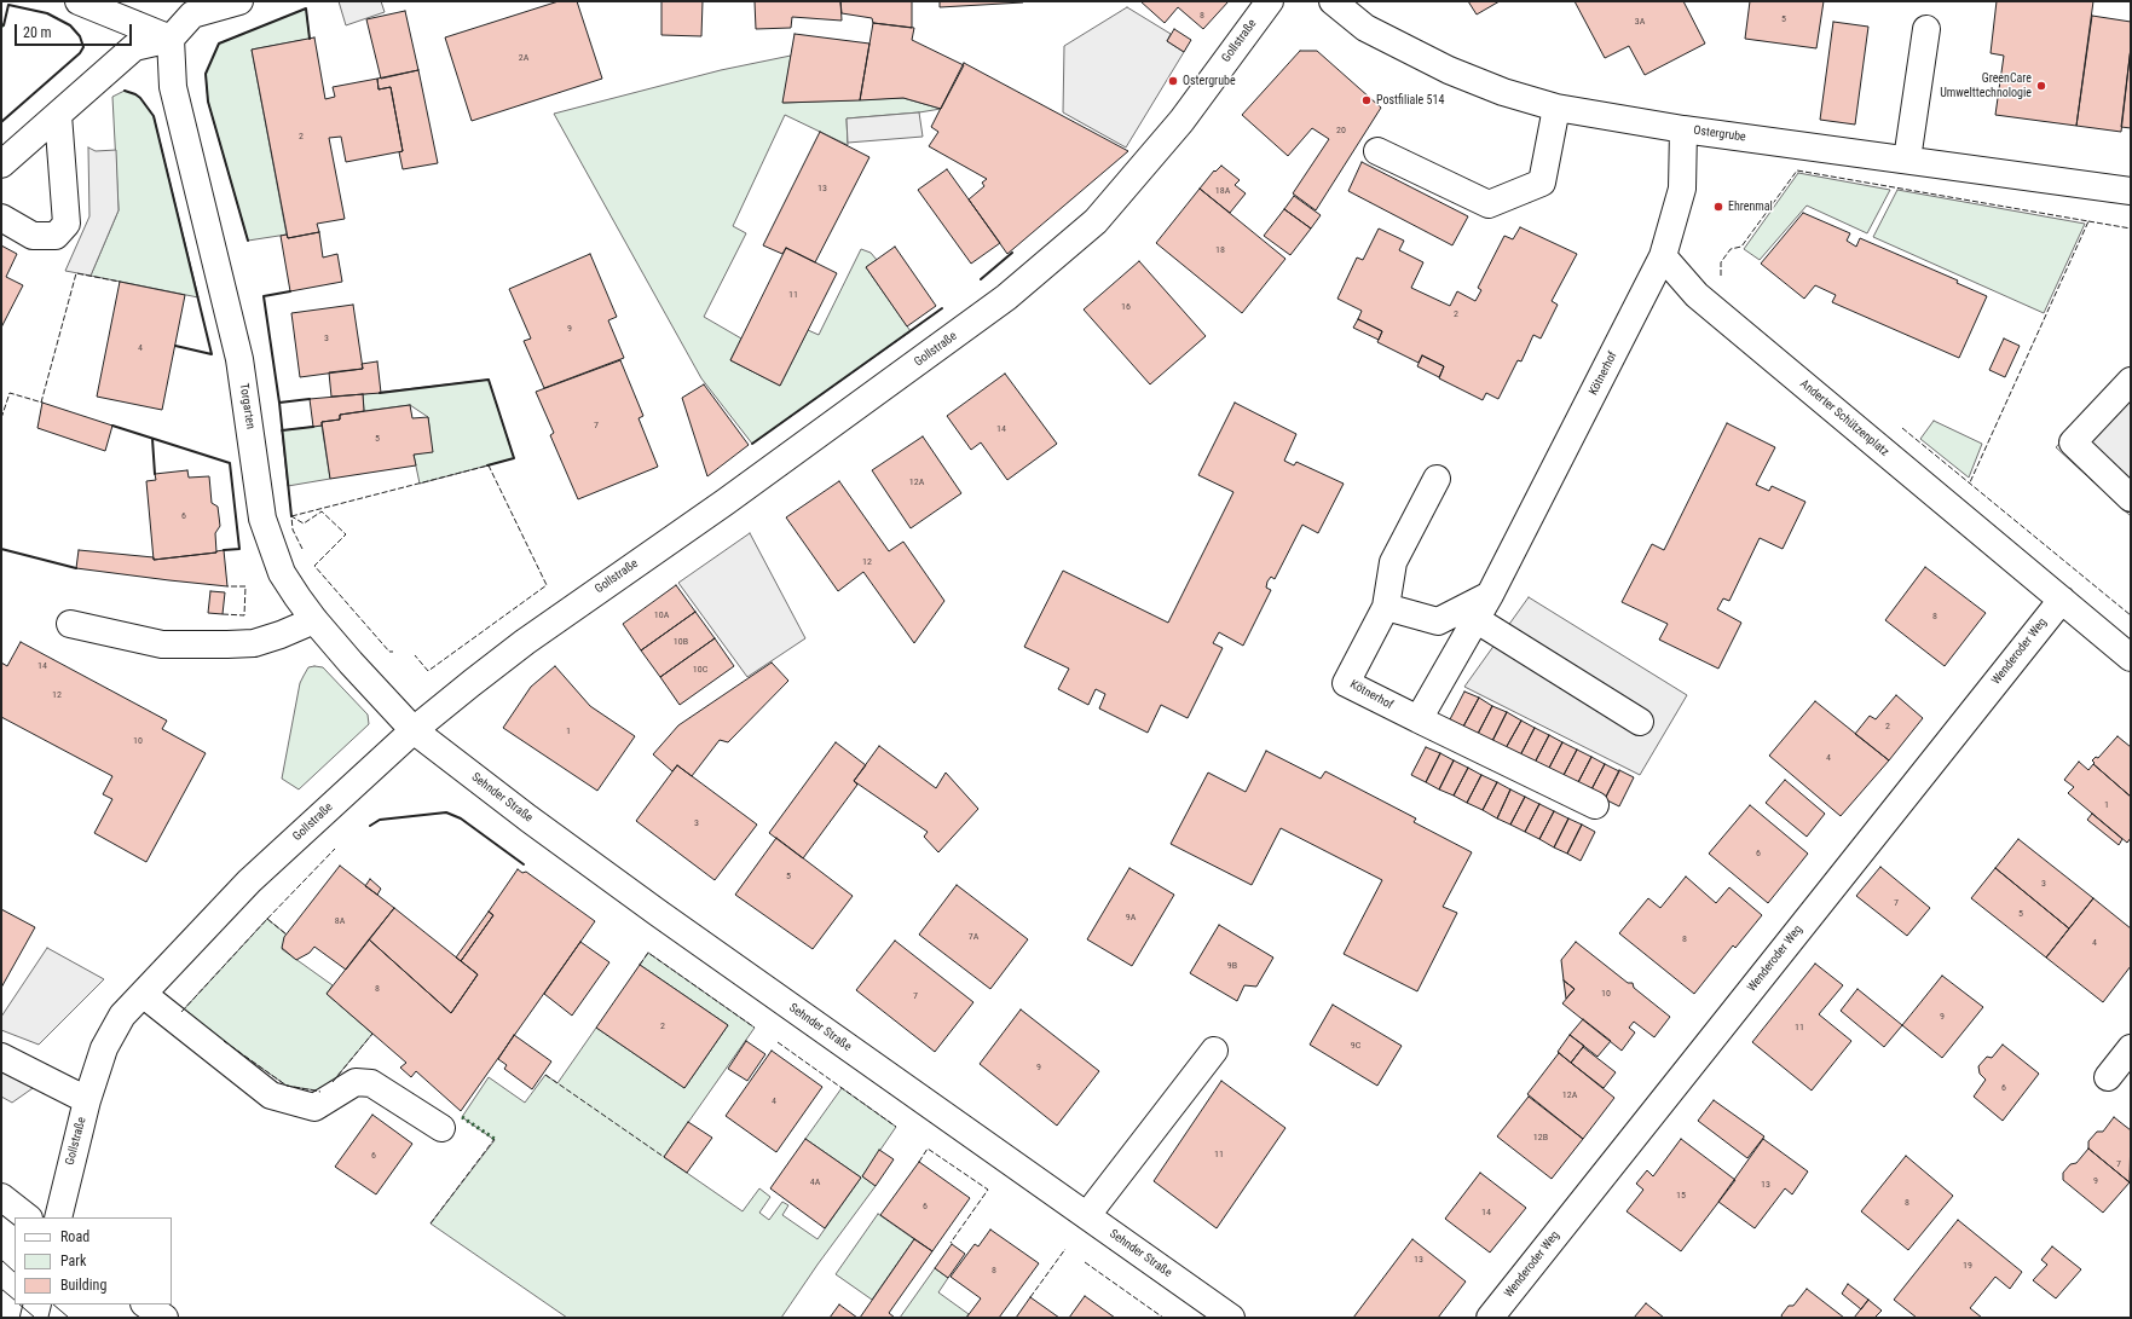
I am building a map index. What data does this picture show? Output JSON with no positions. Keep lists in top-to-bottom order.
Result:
{
  "streets": {
    "street": [
      "Gollstraße",
      "Ostergrube",
      "Kötnerhof",
      "Torgarten",
      "Anderter Schützenplatz",
      "Wenderoder Weg",
      "Sehnder Straße"
    ]
  },
  "crossings": [
    ["Gollstraße", "Torgarten"],
    ["Gollstraße", "Sehnder Straße"],
    ["Kötnerhof", "Anderter Schützenplatz"],
    ["Torgarten", "Sehnder Straße"],
    ["Anderter Schützenplatz", "Wenderoder Weg"]
  ],
  "places": [
    "Ostergrube",
    "GreenCare Umwelttechnologie",
    "Postfiliale 514",
    "Ehrenmal"
  ],
  "house_numbers": [
    "8",
    "5",
    "3A",
    "2A",
    "20",
    "2",
    "13",
    "18A",
    "18",
    "11",
    "16",
    "2",
    "9",
    "3",
    "4",
    "7",
    "14",
    "5",
    "12A",
    "6",
    "12",
    "10A",
    "8",
    "10B",
    "14",
    "10C",
    "12",
    "2",
    "1",
    "10",
    "4",
    "1",
    "3",
    "6",
    "5",
    "3",
    "7",
    "5",
    "9A",
    "8A",
    "7A",
    "8",
    "4",
    "9B",
    "8",
    "10",
    "7",
    "9",
    "2",
    "11",
    "9C",
    "9",
    "6",
    "12A",
    "4",
    "12B",
    "11",
    "6",
    "7",
    "9",
    "4A",
    "13",
    "15",
    "8",
    "6",
    "14",
    "13",
    "19",
    "8"
  ],
  "legend": ["Road", "Park", "Building"],
  "scale_bar": "20 m"
}
